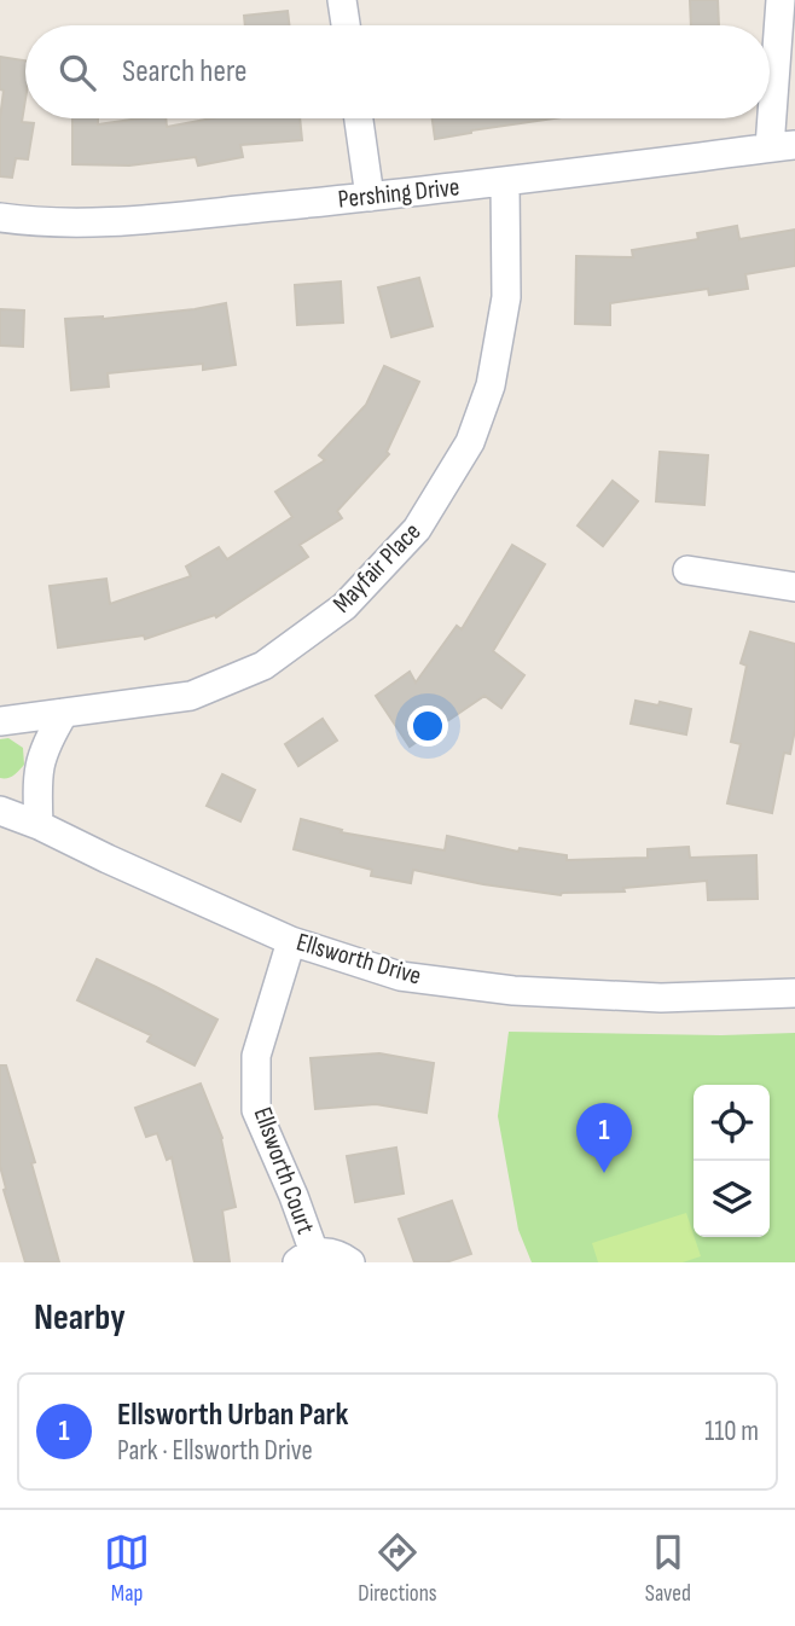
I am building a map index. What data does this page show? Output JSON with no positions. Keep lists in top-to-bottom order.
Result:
{
  "streets": {
    "street": [
      "Pershing Drive",
      "Mayfair Place",
      "Ellsworth Drive",
      "Ellsworth Court"
    ]
  },
  "crossings": [
    ["Pershing Drive", "Mayfair Place"],
    ["Ellsworth Drive", "Ellsworth Court"]
  ],
  "page": {
    "search": "Search here",
    "pins": "1",
    "heading": "Nearby",
    "list": [
      {
        "mark": "1",
        "name": "Ellsworth Urban Park",
        "note": "Park · Ellsworth Drive",
        "value": "110 m"
      }
    ],
    "nav": ["Map", "Directions", "Saved"]
  }
}
